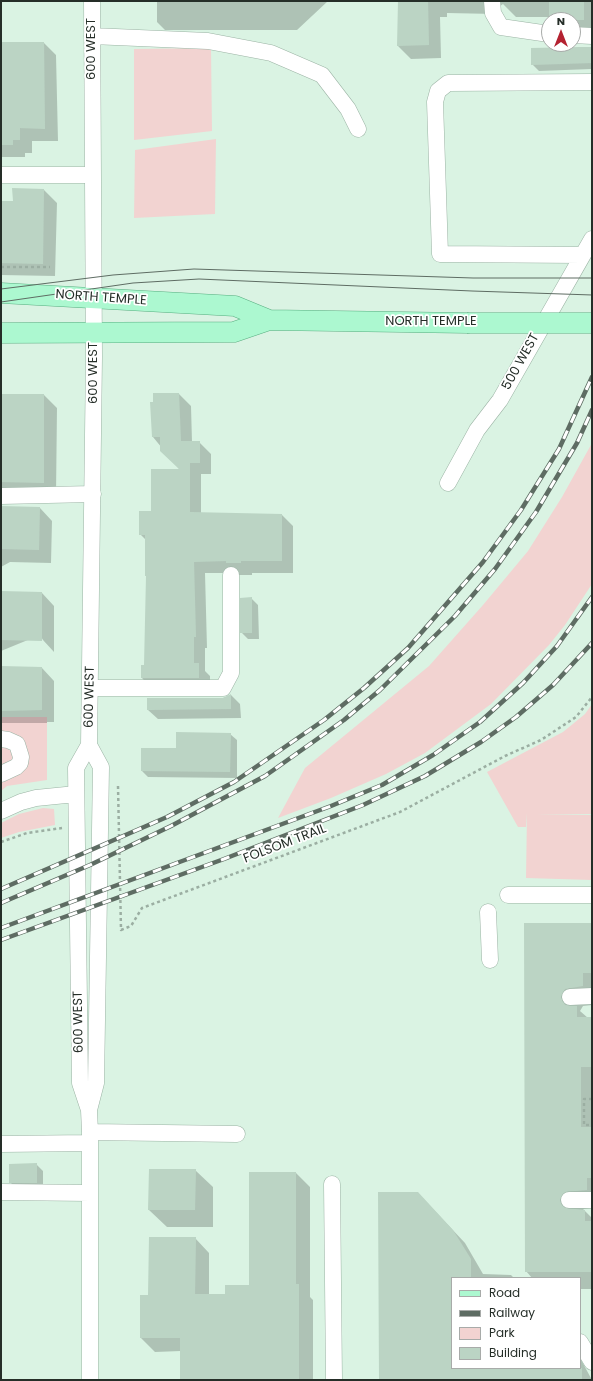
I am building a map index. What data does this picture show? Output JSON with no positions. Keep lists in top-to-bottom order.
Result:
{
  "streets": {
    "main road": ["NORTH TEMPLE"],
    "street": ["600 WEST", "500 WEST"],
    "path": ["FOLSOM TRAIL"]
  },
  "crossings": [
    ["600 WEST", "NORTH TEMPLE"]
  ],
  "legend": [
    "Road",
    "Railway",
    "Park",
    "Building"
  ],
  "north": "top"
}
